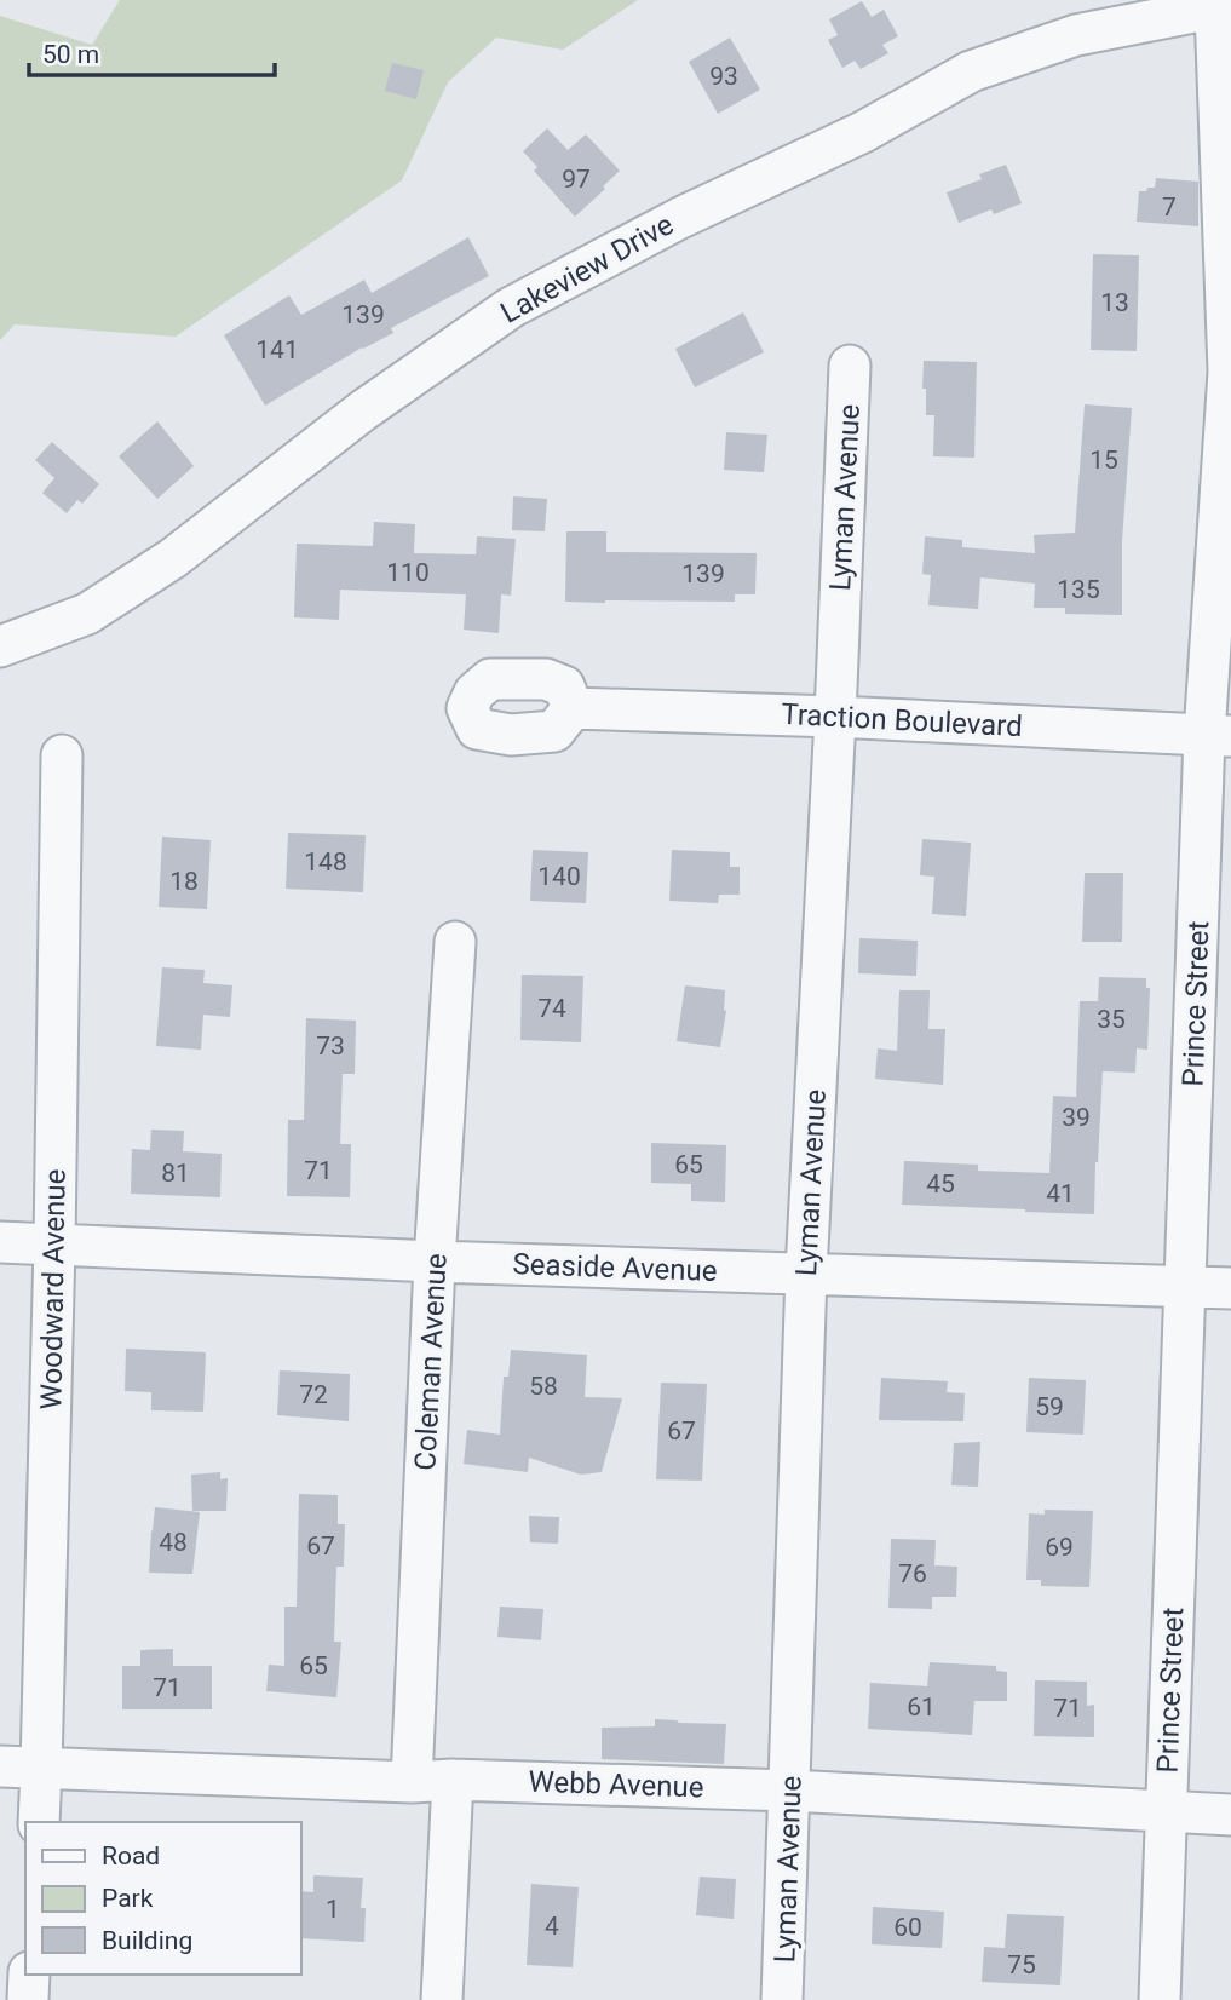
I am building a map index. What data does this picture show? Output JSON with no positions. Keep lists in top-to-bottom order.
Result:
{
  "streets": {
    "street": [
      "Lakeview Drive",
      "Lyman Avenue",
      "Traction Boulevard",
      "Prince Street",
      "Seaside Avenue",
      "Woodward Avenue",
      "Coleman Avenue",
      "Webb Avenue"
    ]
  },
  "crossings": [
    ["Lakeview Drive", "Prince Street"],
    ["Lyman Avenue", "Traction Boulevard"],
    ["Lyman Avenue", "Seaside Avenue"],
    ["Lyman Avenue", "Webb Avenue"],
    ["Traction Boulevard", "Prince Street"],
    ["Prince Street", "Seaside Avenue"],
    ["Prince Street", "Webb Avenue"],
    ["Seaside Avenue", "Woodward Avenue"],
    ["Seaside Avenue", "Coleman Avenue"],
    ["Woodward Avenue", "Webb Avenue"],
    ["Coleman Avenue", "Webb Avenue"]
  ],
  "house_numbers": [
    "93",
    "97",
    "7",
    "13",
    "139",
    "141",
    "15",
    "110",
    "139",
    "135",
    "148",
    "140",
    "18",
    "74",
    "35",
    "73",
    "39",
    "65",
    "71",
    "81",
    "45",
    "41",
    "58",
    "72",
    "59",
    "67",
    "48",
    "67",
    "69",
    "76",
    "65",
    "71",
    "61",
    "71",
    "1",
    "4",
    "60",
    "75"
  ],
  "legend": ["Road", "Park", "Building"],
  "scale_bar": "50 m"
}
